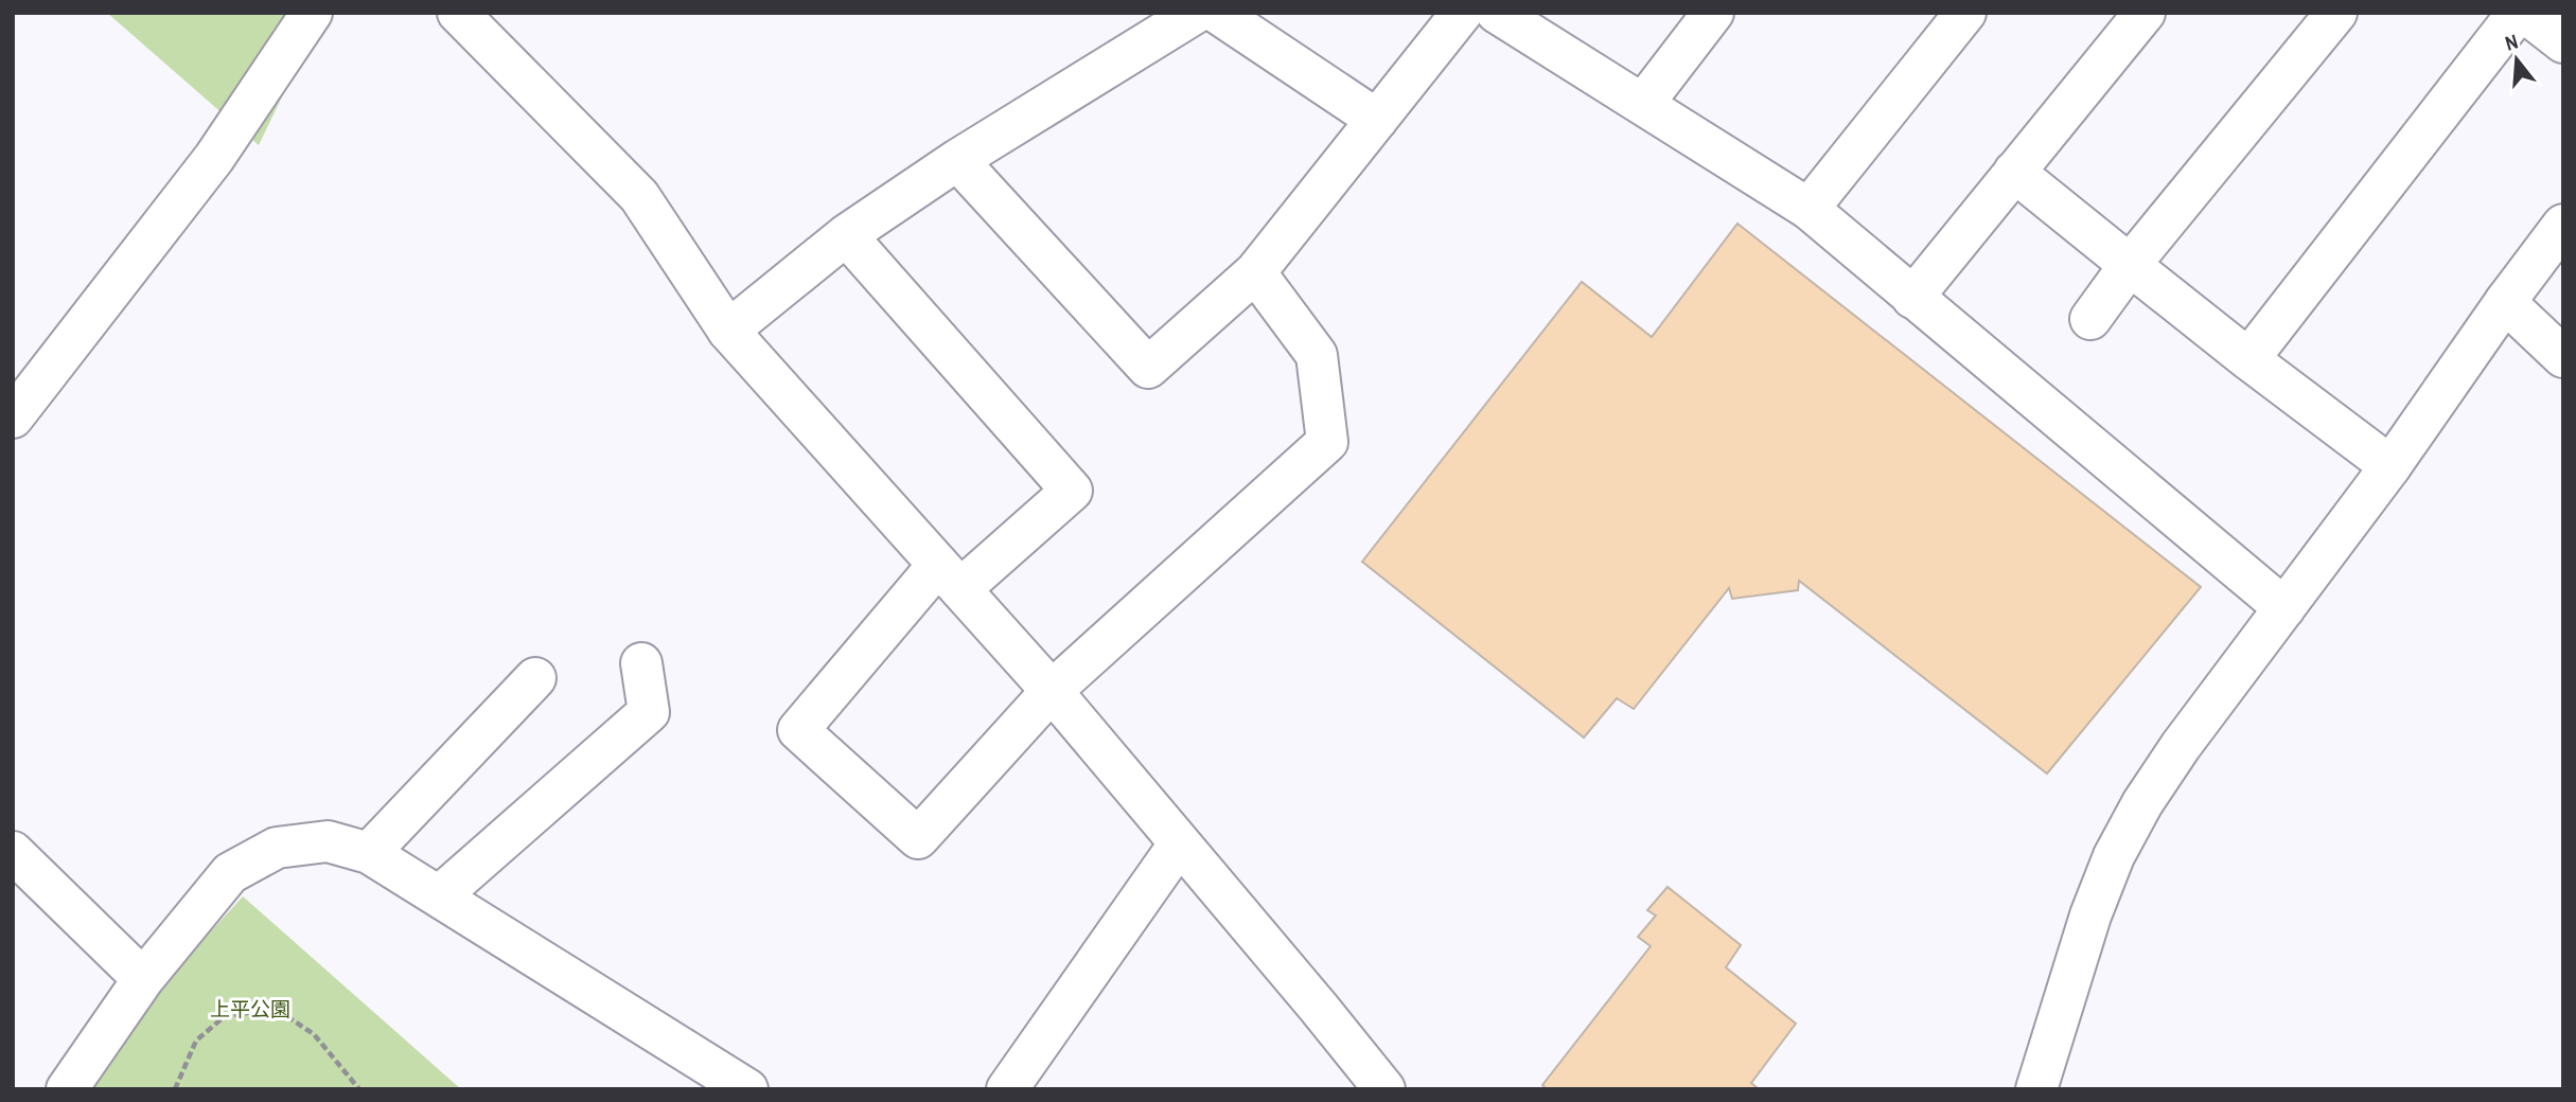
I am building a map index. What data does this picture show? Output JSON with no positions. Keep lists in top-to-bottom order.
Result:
{
  "parks": ["上平公園"],
  "north": "top"
}
